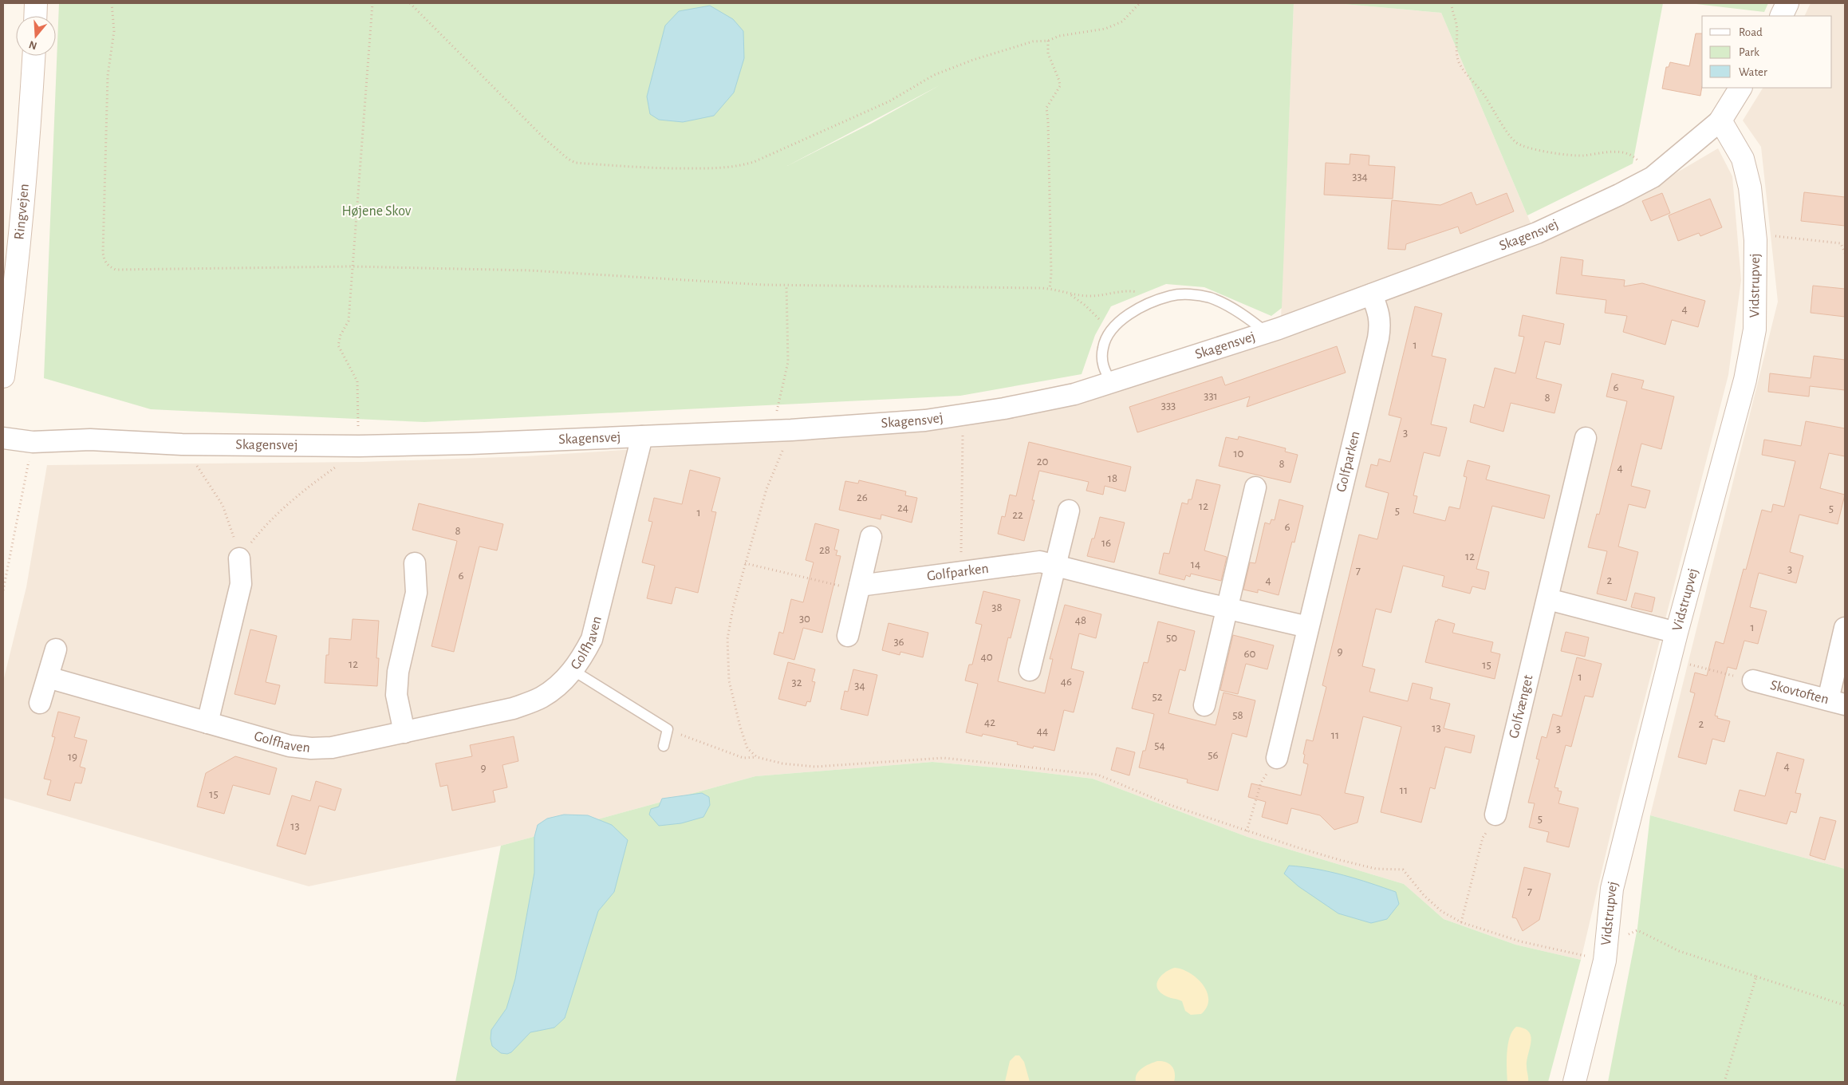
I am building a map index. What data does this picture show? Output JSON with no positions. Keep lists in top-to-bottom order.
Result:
{
  "streets": {
    "street": [
      "Ringvejen",
      "Skagensvej",
      "Vidstrupvej",
      "Golfparken",
      "Golfhaven",
      "Skovtoften",
      "Golfvænget"
    ]
  },
  "crossings": [
    ["Skagensvej", "Vidstrupvej"],
    ["Skagensvej", "Golfparken"],
    ["Skagensvej", "Golfhaven"]
  ],
  "parks": ["Højene Skov"],
  "house_numbers": [
    "334",
    "4",
    "1",
    "6",
    "331",
    "8",
    "333",
    "3",
    "10",
    "20",
    "8",
    "4",
    "18",
    "26",
    "12",
    "24",
    "5",
    "5",
    "1",
    "22",
    "6",
    "8",
    "16",
    "28",
    "12",
    "14",
    "3",
    "7",
    "6",
    "4",
    "2",
    "38",
    "30",
    "48",
    "1",
    "50",
    "36",
    "9",
    "60",
    "40",
    "12",
    "15",
    "1",
    "46",
    "32",
    "34",
    "52",
    "58",
    "42",
    "2",
    "13",
    "3",
    "44",
    "11",
    "54",
    "56",
    "19",
    "4",
    "9",
    "11",
    "15",
    "5",
    "13",
    "7"
  ],
  "legend": ["Road", "Park", "Water"],
  "north": "bottom"
}
